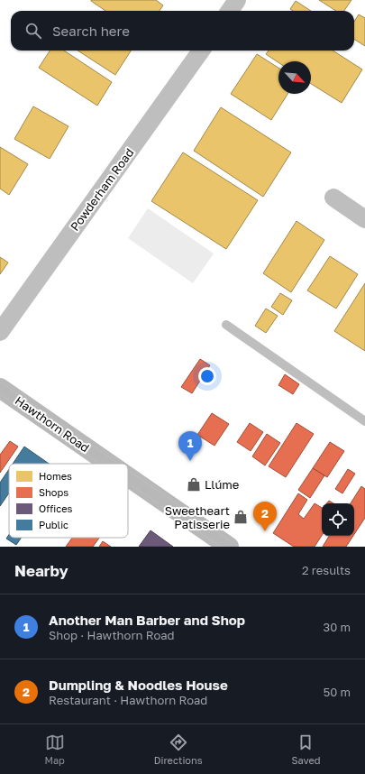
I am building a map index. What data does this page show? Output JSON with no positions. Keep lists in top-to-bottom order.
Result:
{
  "streets": {
    "main road": ["Hawthorn Road"],
    "street": ["Powderham Road"]
  },
  "places": {
    "shop": ["Llúme", "Sweetheart Patisserie"]
  },
  "legend": [
    "Homes",
    "Shops",
    "Offices",
    "Public"
  ],
  "north": "bottom right",
  "page": {
    "search": "Search here",
    "pins": ["1", "2"],
    "heading": ["Nearby", "2 results"],
    "list": [
      {
        "mark": "1",
        "name": "Another Man Barber and Shop",
        "note": "Shop · Hawthorn Road",
        "value": "30 m"
      },
      {
        "mark": "2",
        "name": "Dumpling & Noodles House",
        "note": "Restaurant · Hawthorn Road",
        "value": "50 m"
      }
    ],
    "nav": ["Map", "Directions", "Saved"]
  }
}
